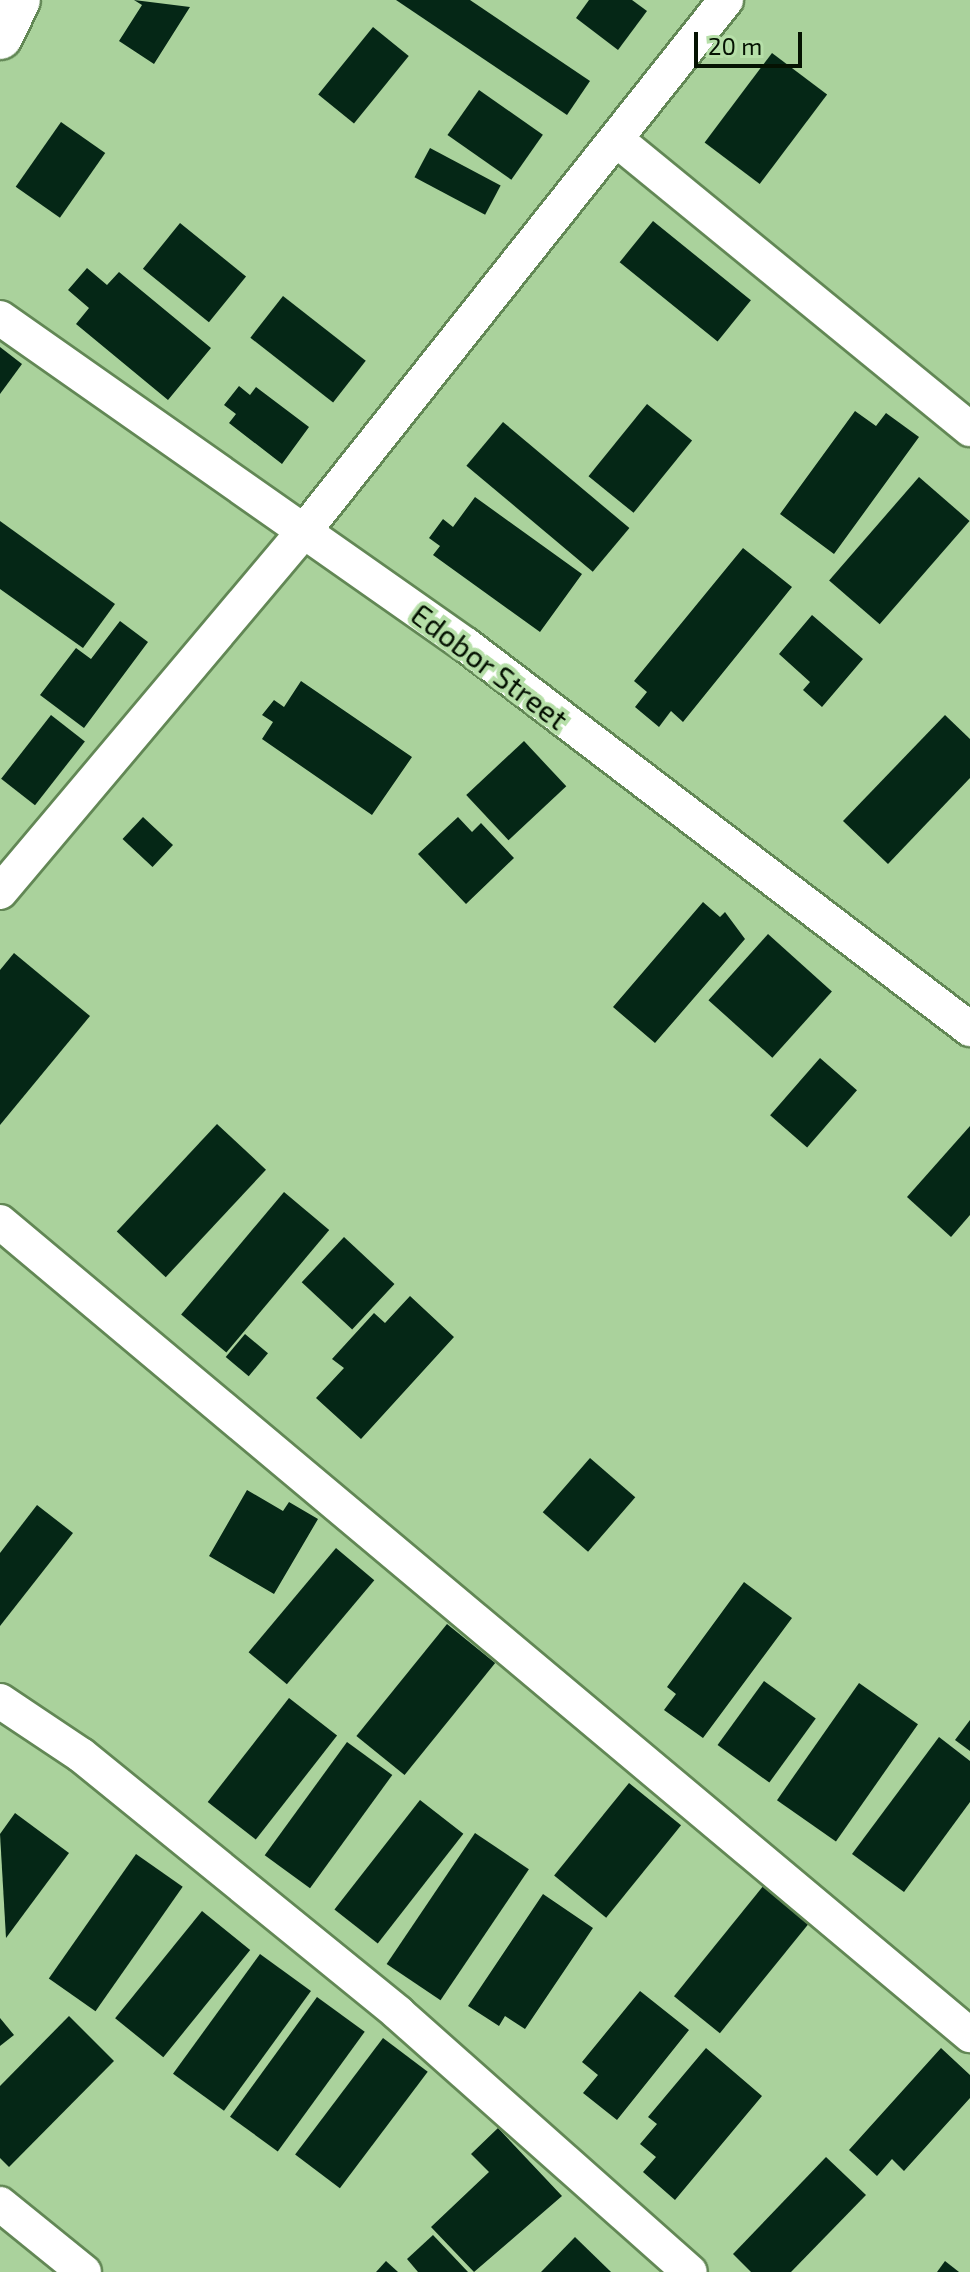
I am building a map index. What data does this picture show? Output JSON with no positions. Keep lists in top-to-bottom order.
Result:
{
  "streets": {
    "street": ["Edobor Street"]
  },
  "scale_bar": "20 m"
}
